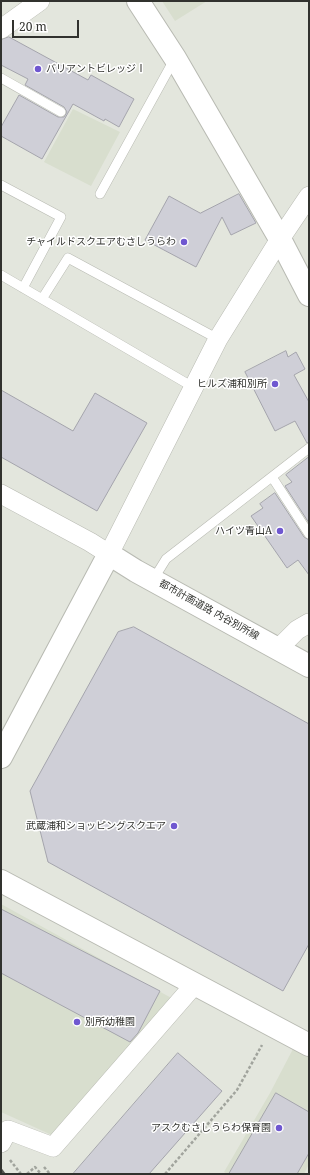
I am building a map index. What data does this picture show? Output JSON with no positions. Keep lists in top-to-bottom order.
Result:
{
  "streets": {
    "street": ["都市計画道路 内谷別所線"]
  },
  "places": [
    "バリアントビレッジⅠ",
    "チャイルドスクエアむさしうらわ",
    "ヒルズ浦和別所",
    "ハイツ青山A",
    "武蔵浦和ショッピングスクエア",
    "別所幼稚園",
    "アスクむさしうらわ保育園"
  ],
  "scale_bar": "20 m"
}
